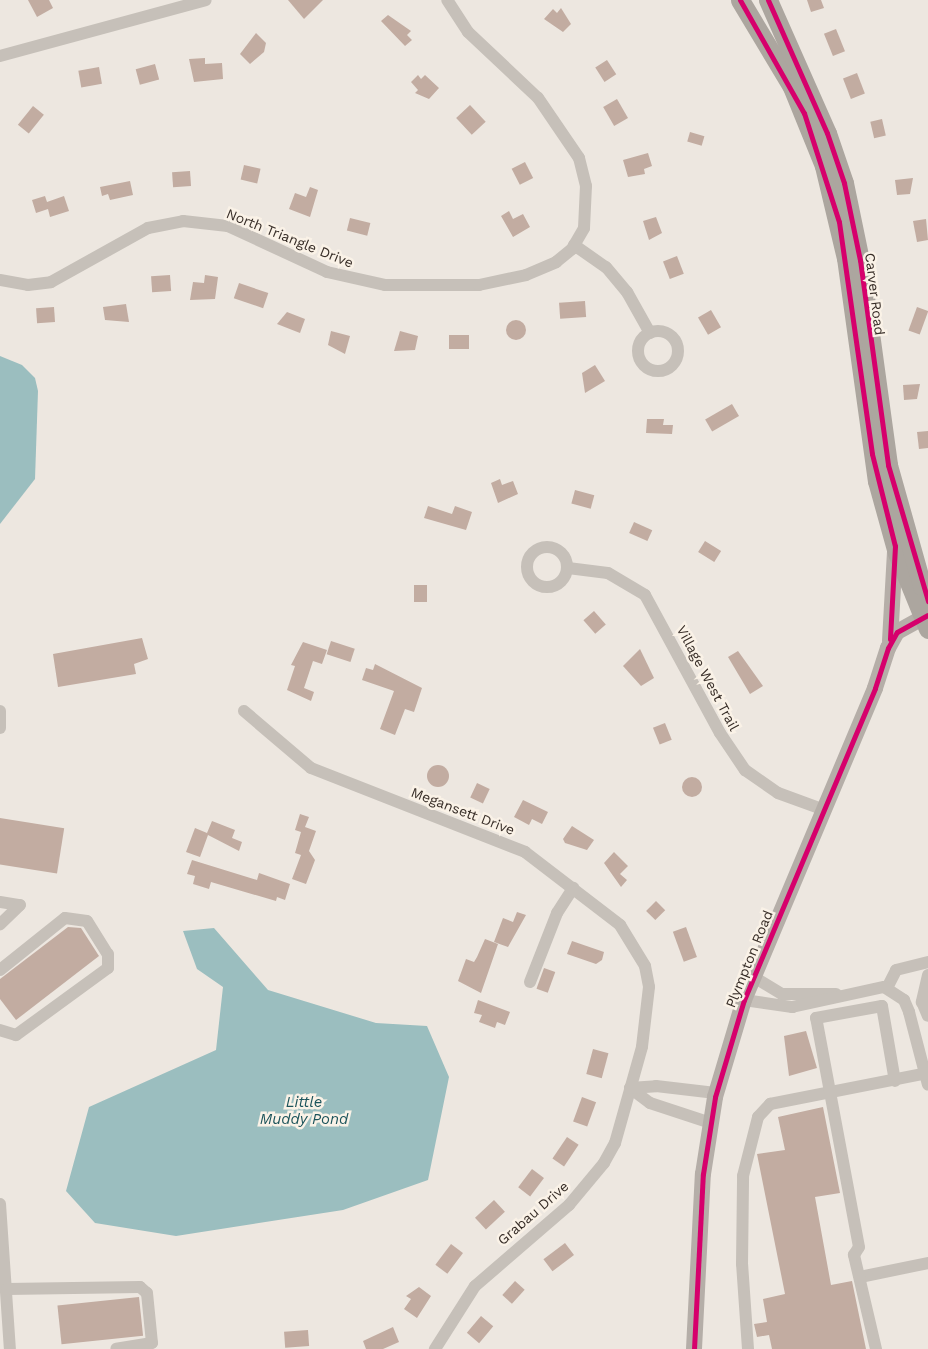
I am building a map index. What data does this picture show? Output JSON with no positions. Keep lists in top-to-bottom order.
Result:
{
  "streets": {
    "highway": ["Carver Road"],
    "main road": ["Plympton Road"],
    "street": [
      "North Triangle Drive",
      "Village West Trail",
      "Megansett Drive",
      "Grabau Drive"
    ]
  },
  "crossings": [
    ["Carver Road", "Plympton Road"],
    ["Village West Trail", "Plympton Road"],
    ["Megansett Drive", "Grabau Drive"]
  ],
  "water": ["Little Muddy Pond"]
}
